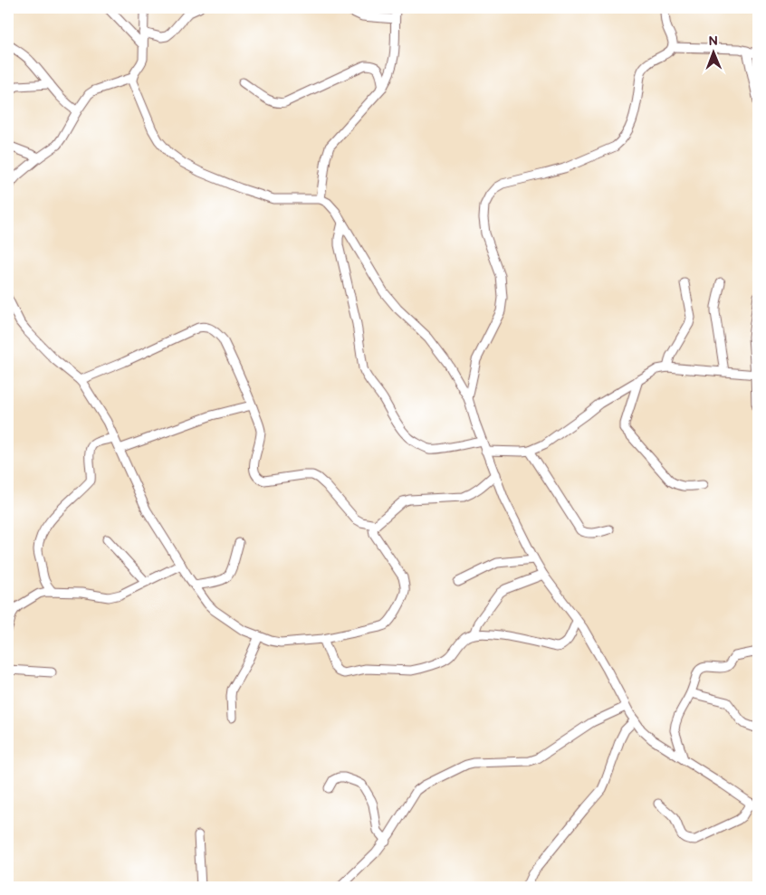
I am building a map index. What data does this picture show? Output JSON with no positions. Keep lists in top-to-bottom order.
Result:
{
  "north": "top"
}
